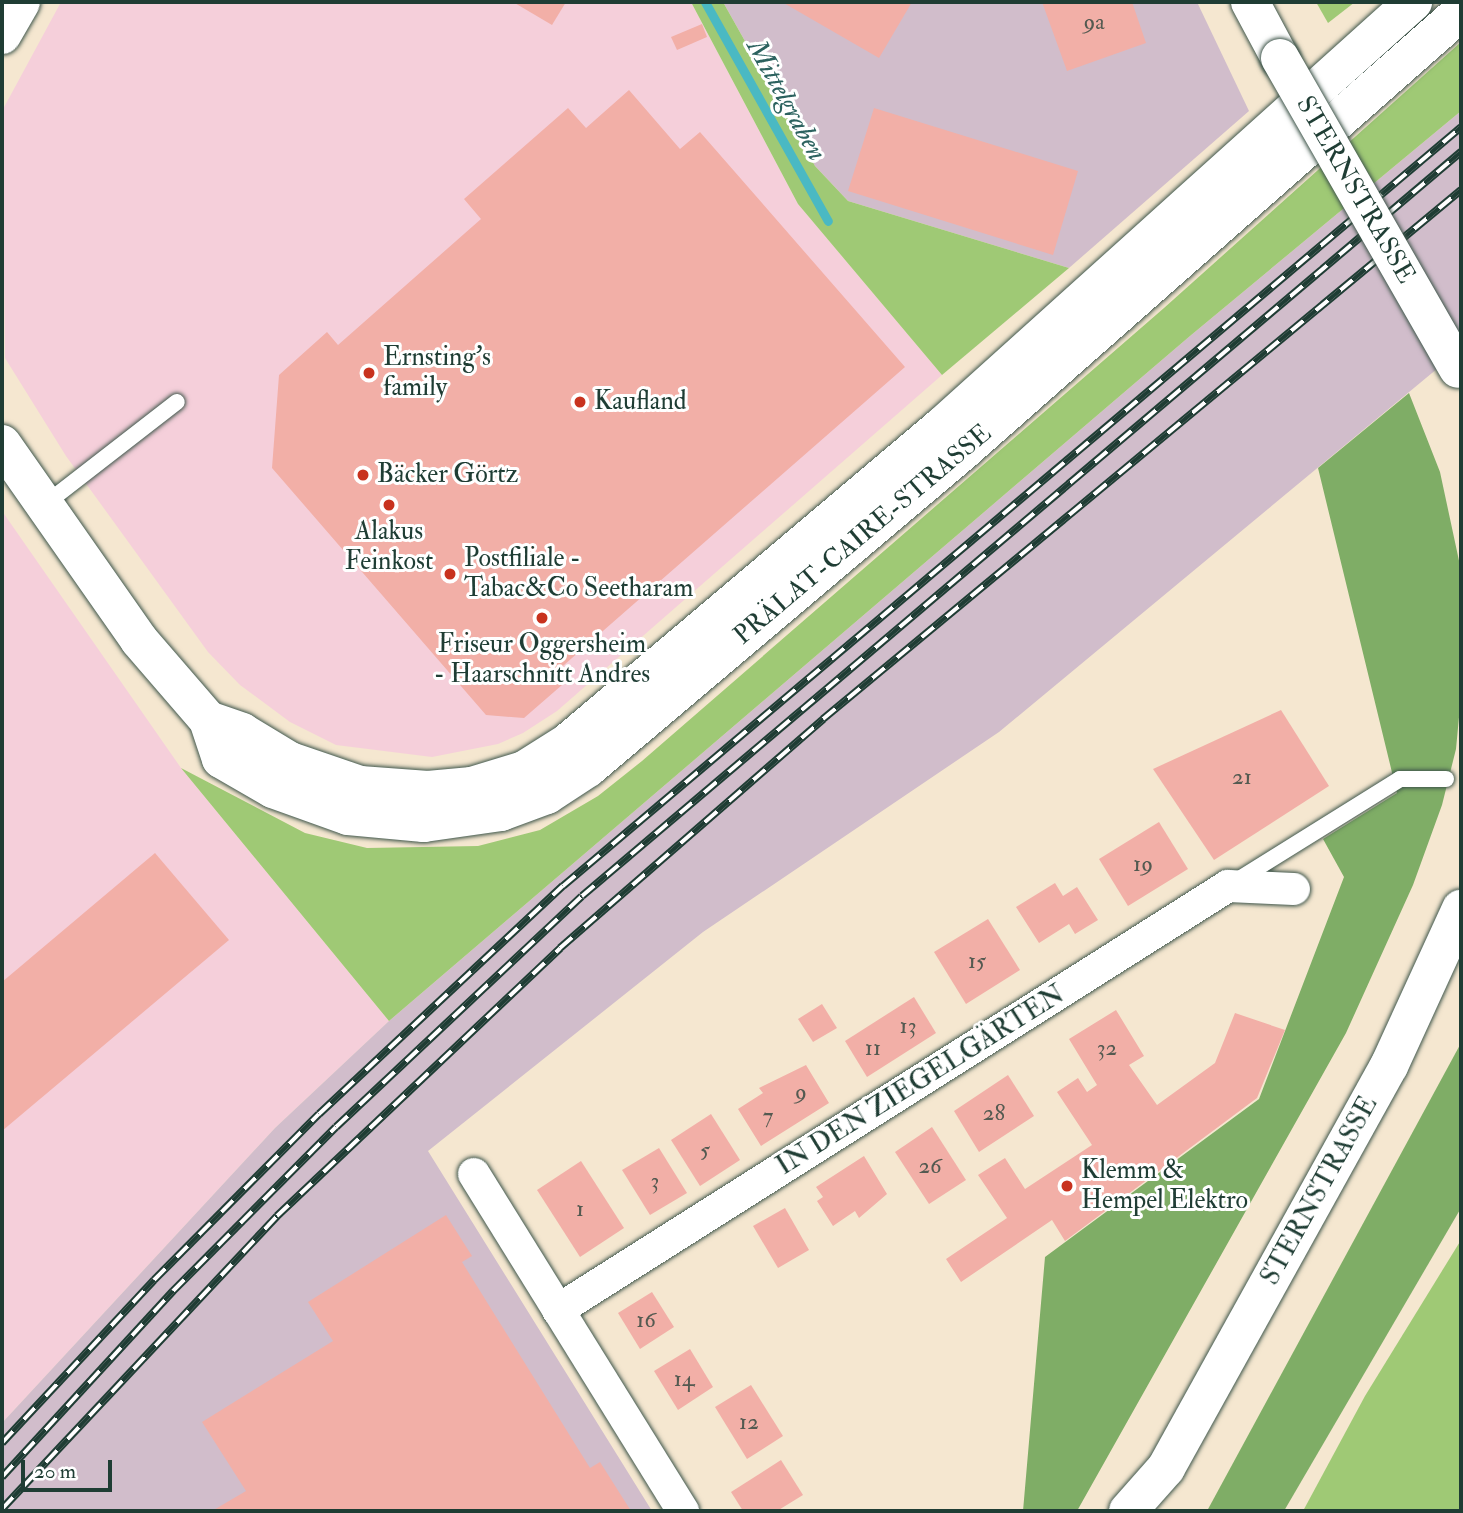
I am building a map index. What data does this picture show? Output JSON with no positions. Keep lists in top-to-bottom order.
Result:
{
  "streets": {
    "street": ["STERNSTRASSE", "PRÄLAT-CAIRE-STRASSE", "IN DEN ZIEGELGÄRTEN"]
  },
  "water": ["Mittelgraben"],
  "places": [
    "Ernsting's family",
    "Kaufland",
    "Bäcker Görtz",
    "Alakus Feinkost",
    "Postfiliale - Tabac&Co Seetharam",
    "Friseur Oggersheim - Haarschnitt Andres",
    "Klemm & Hempel Elektro"
  ],
  "house_numbers": [
    "9a",
    "21",
    "19",
    "15",
    "13",
    "11",
    "32",
    "9",
    "28",
    "7",
    "5",
    "26",
    "3",
    "1",
    "16",
    "14",
    "12"
  ],
  "scale_bar": "20 m"
}
